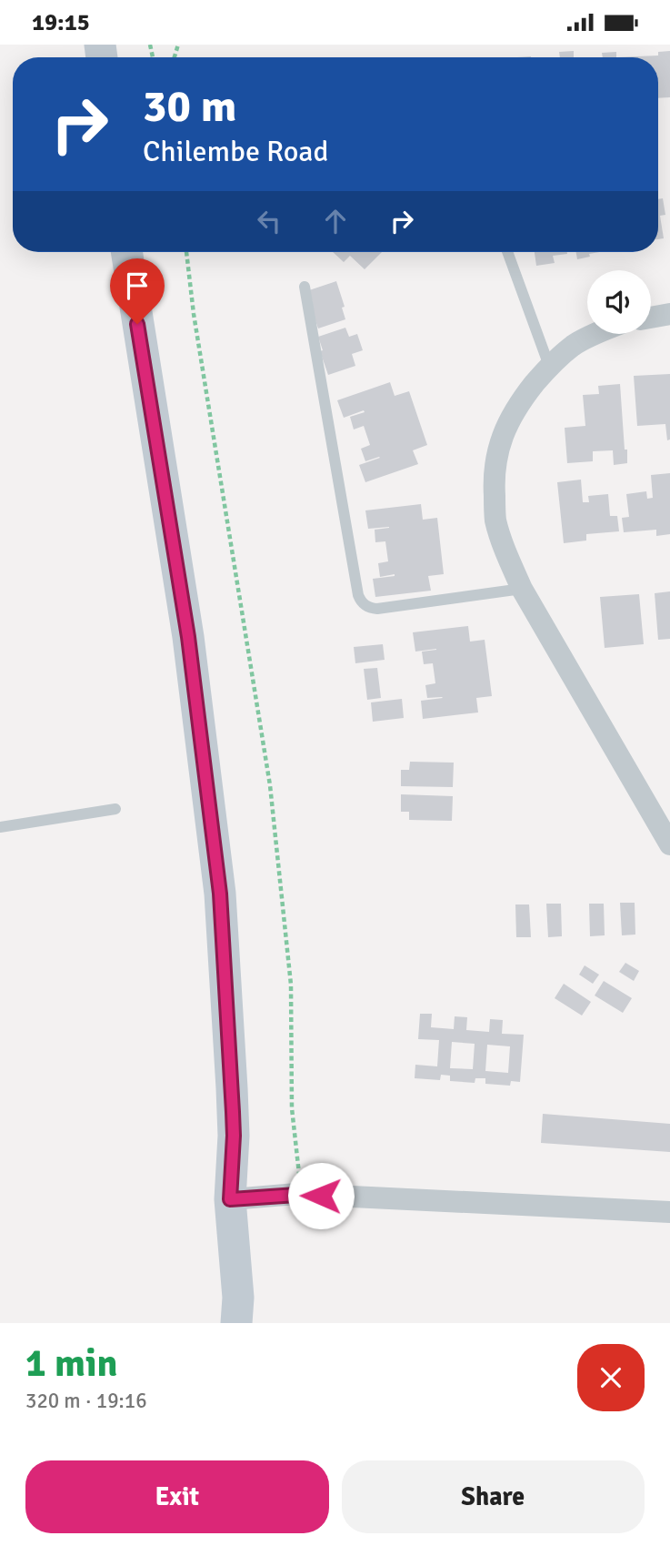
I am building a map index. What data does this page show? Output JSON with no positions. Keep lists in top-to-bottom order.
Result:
{
  "page": {
    "status": "19:15",
    "turn": ["30 m", "Chilembe Road"],
    "heading": ["1 min", "320 m · 19:16"],
    "buttons": ["Exit", "Share"]
  }
}
